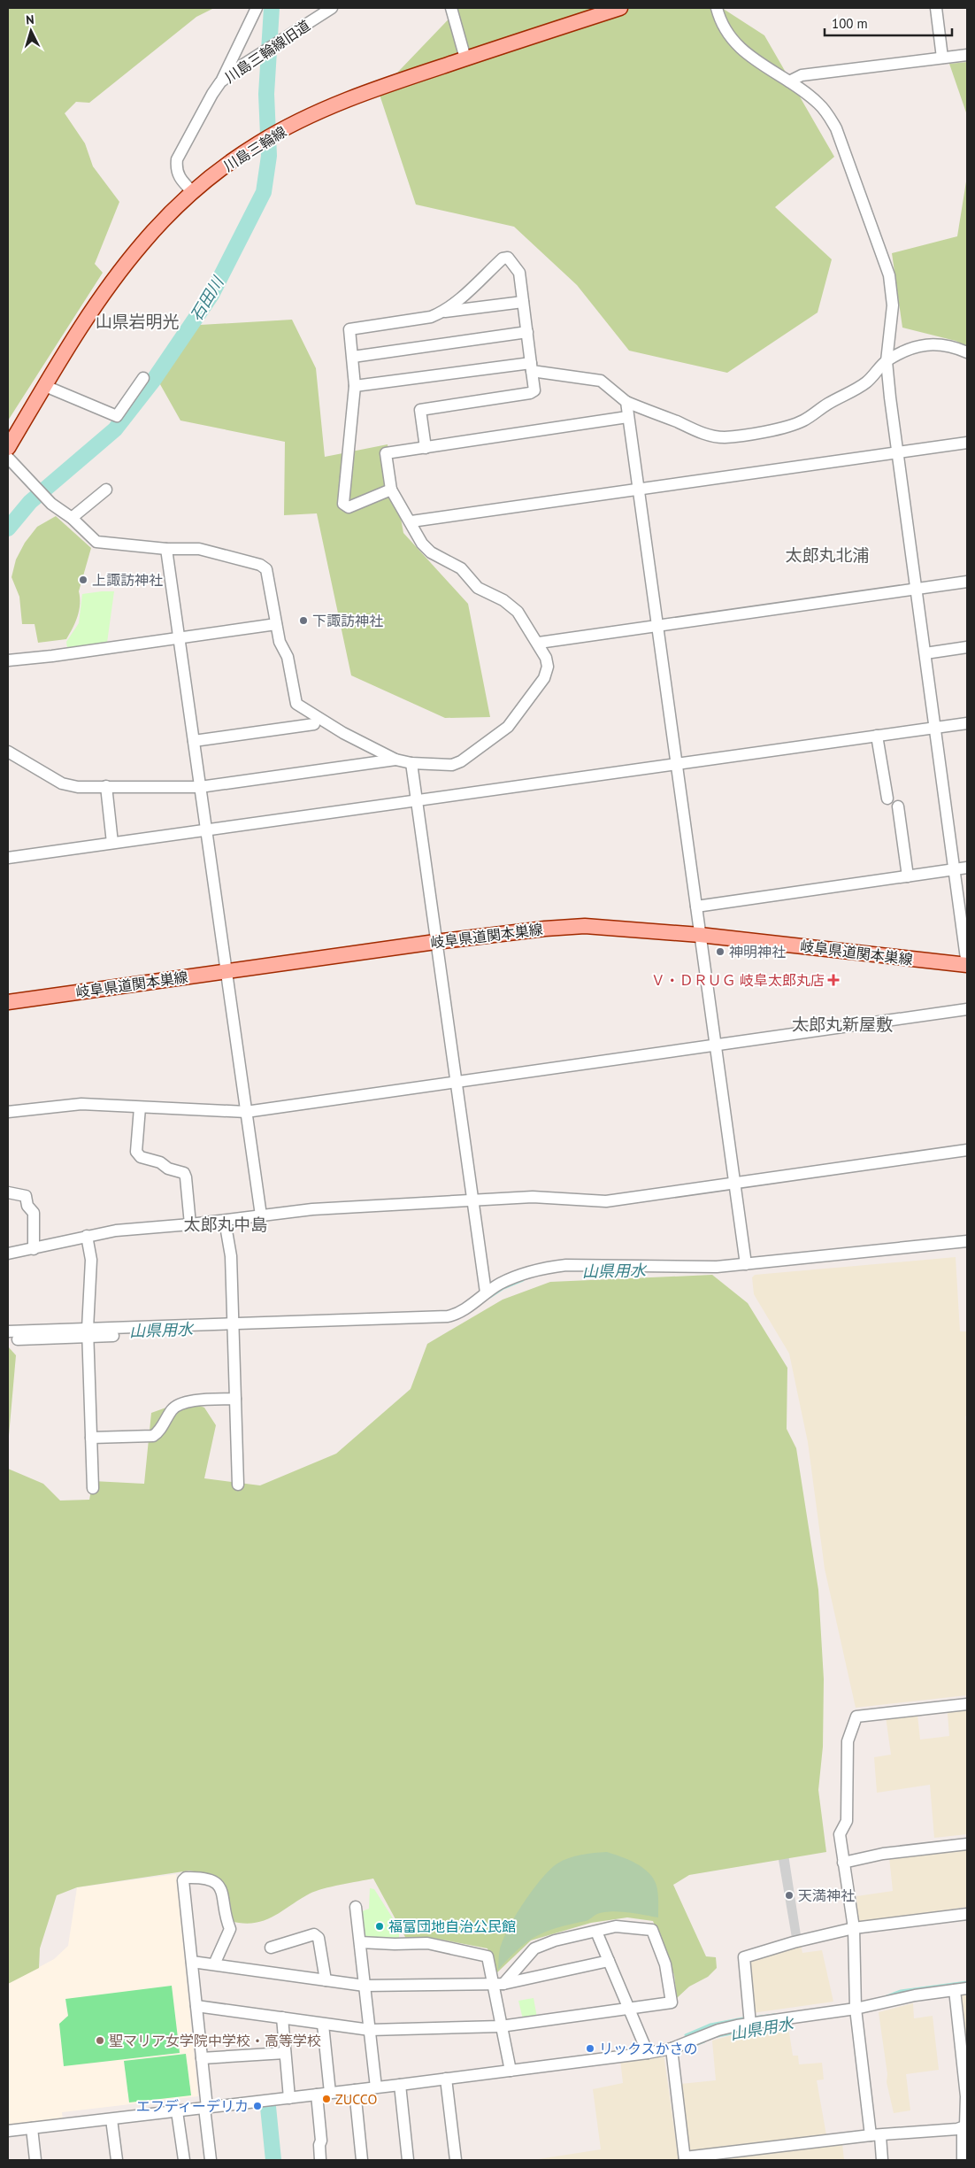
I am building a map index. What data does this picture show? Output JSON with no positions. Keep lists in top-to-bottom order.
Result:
{
  "streets": {
    "main road": ["川島三輪線", "岐阜県道関本巣線"],
    "street": ["川島三輪線旧道"]
  },
  "crossings": [
    ["川島三輪線旧道", "川島三輪線"]
  ],
  "districts": [
    "山県岩明光",
    "太郎丸北浦",
    "太郎丸新屋敷",
    "太郎丸中島"
  ],
  "water": ["石田川", "山県用水"],
  "places": {
    "other": [
      "上諏訪神社",
      "下諏訪神社",
      "神明神社",
      "天満神社",
      "福富団地自治公民館",
      "聖マリア女学院中学校・高等学校",
      "リックスかさの",
      "ZUCCO",
      "エフディーデリカ"
    ],
    "health": ["Ｖ・ＤＲＵＧ 岐阜太郎丸店"]
  },
  "scale_bar": "100 m",
  "north": "top"
}
